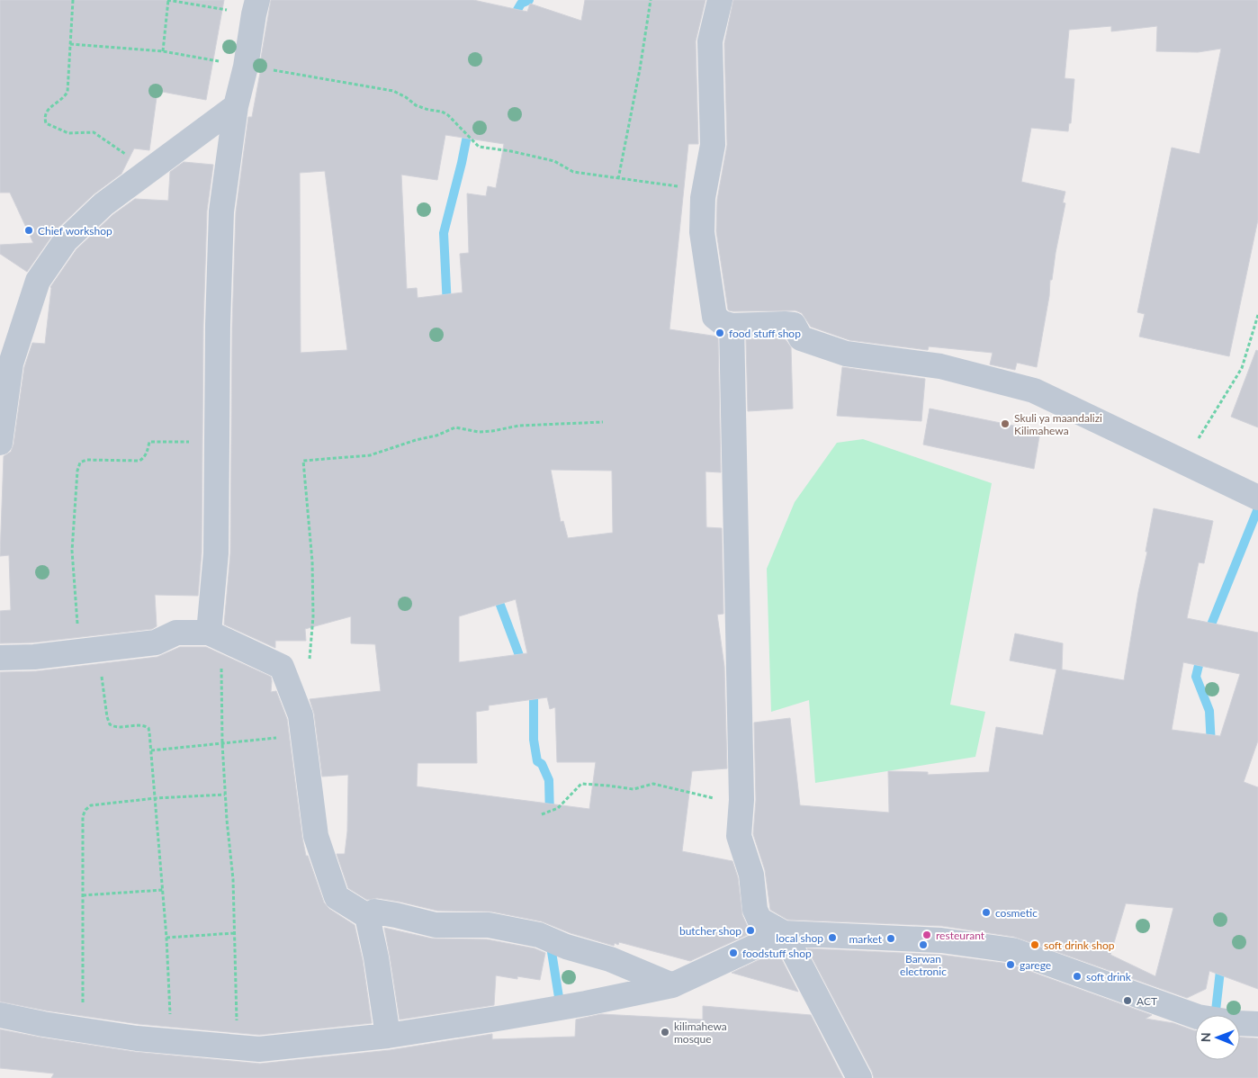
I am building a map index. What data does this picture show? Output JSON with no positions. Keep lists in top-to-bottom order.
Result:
{
  "places": [
    "Chief workshop",
    "food stuff shop",
    "Skuli ya maandalizi Kilimahewa",
    "cosmetic",
    "butcher shop",
    "resteurant",
    "local shop",
    "market",
    "Barwan electronic",
    "soft drink shop",
    "foodstuff shop",
    "garege",
    "soft drink",
    "ACT",
    "kilimahewa mosque"
  ],
  "north": "left"
}
